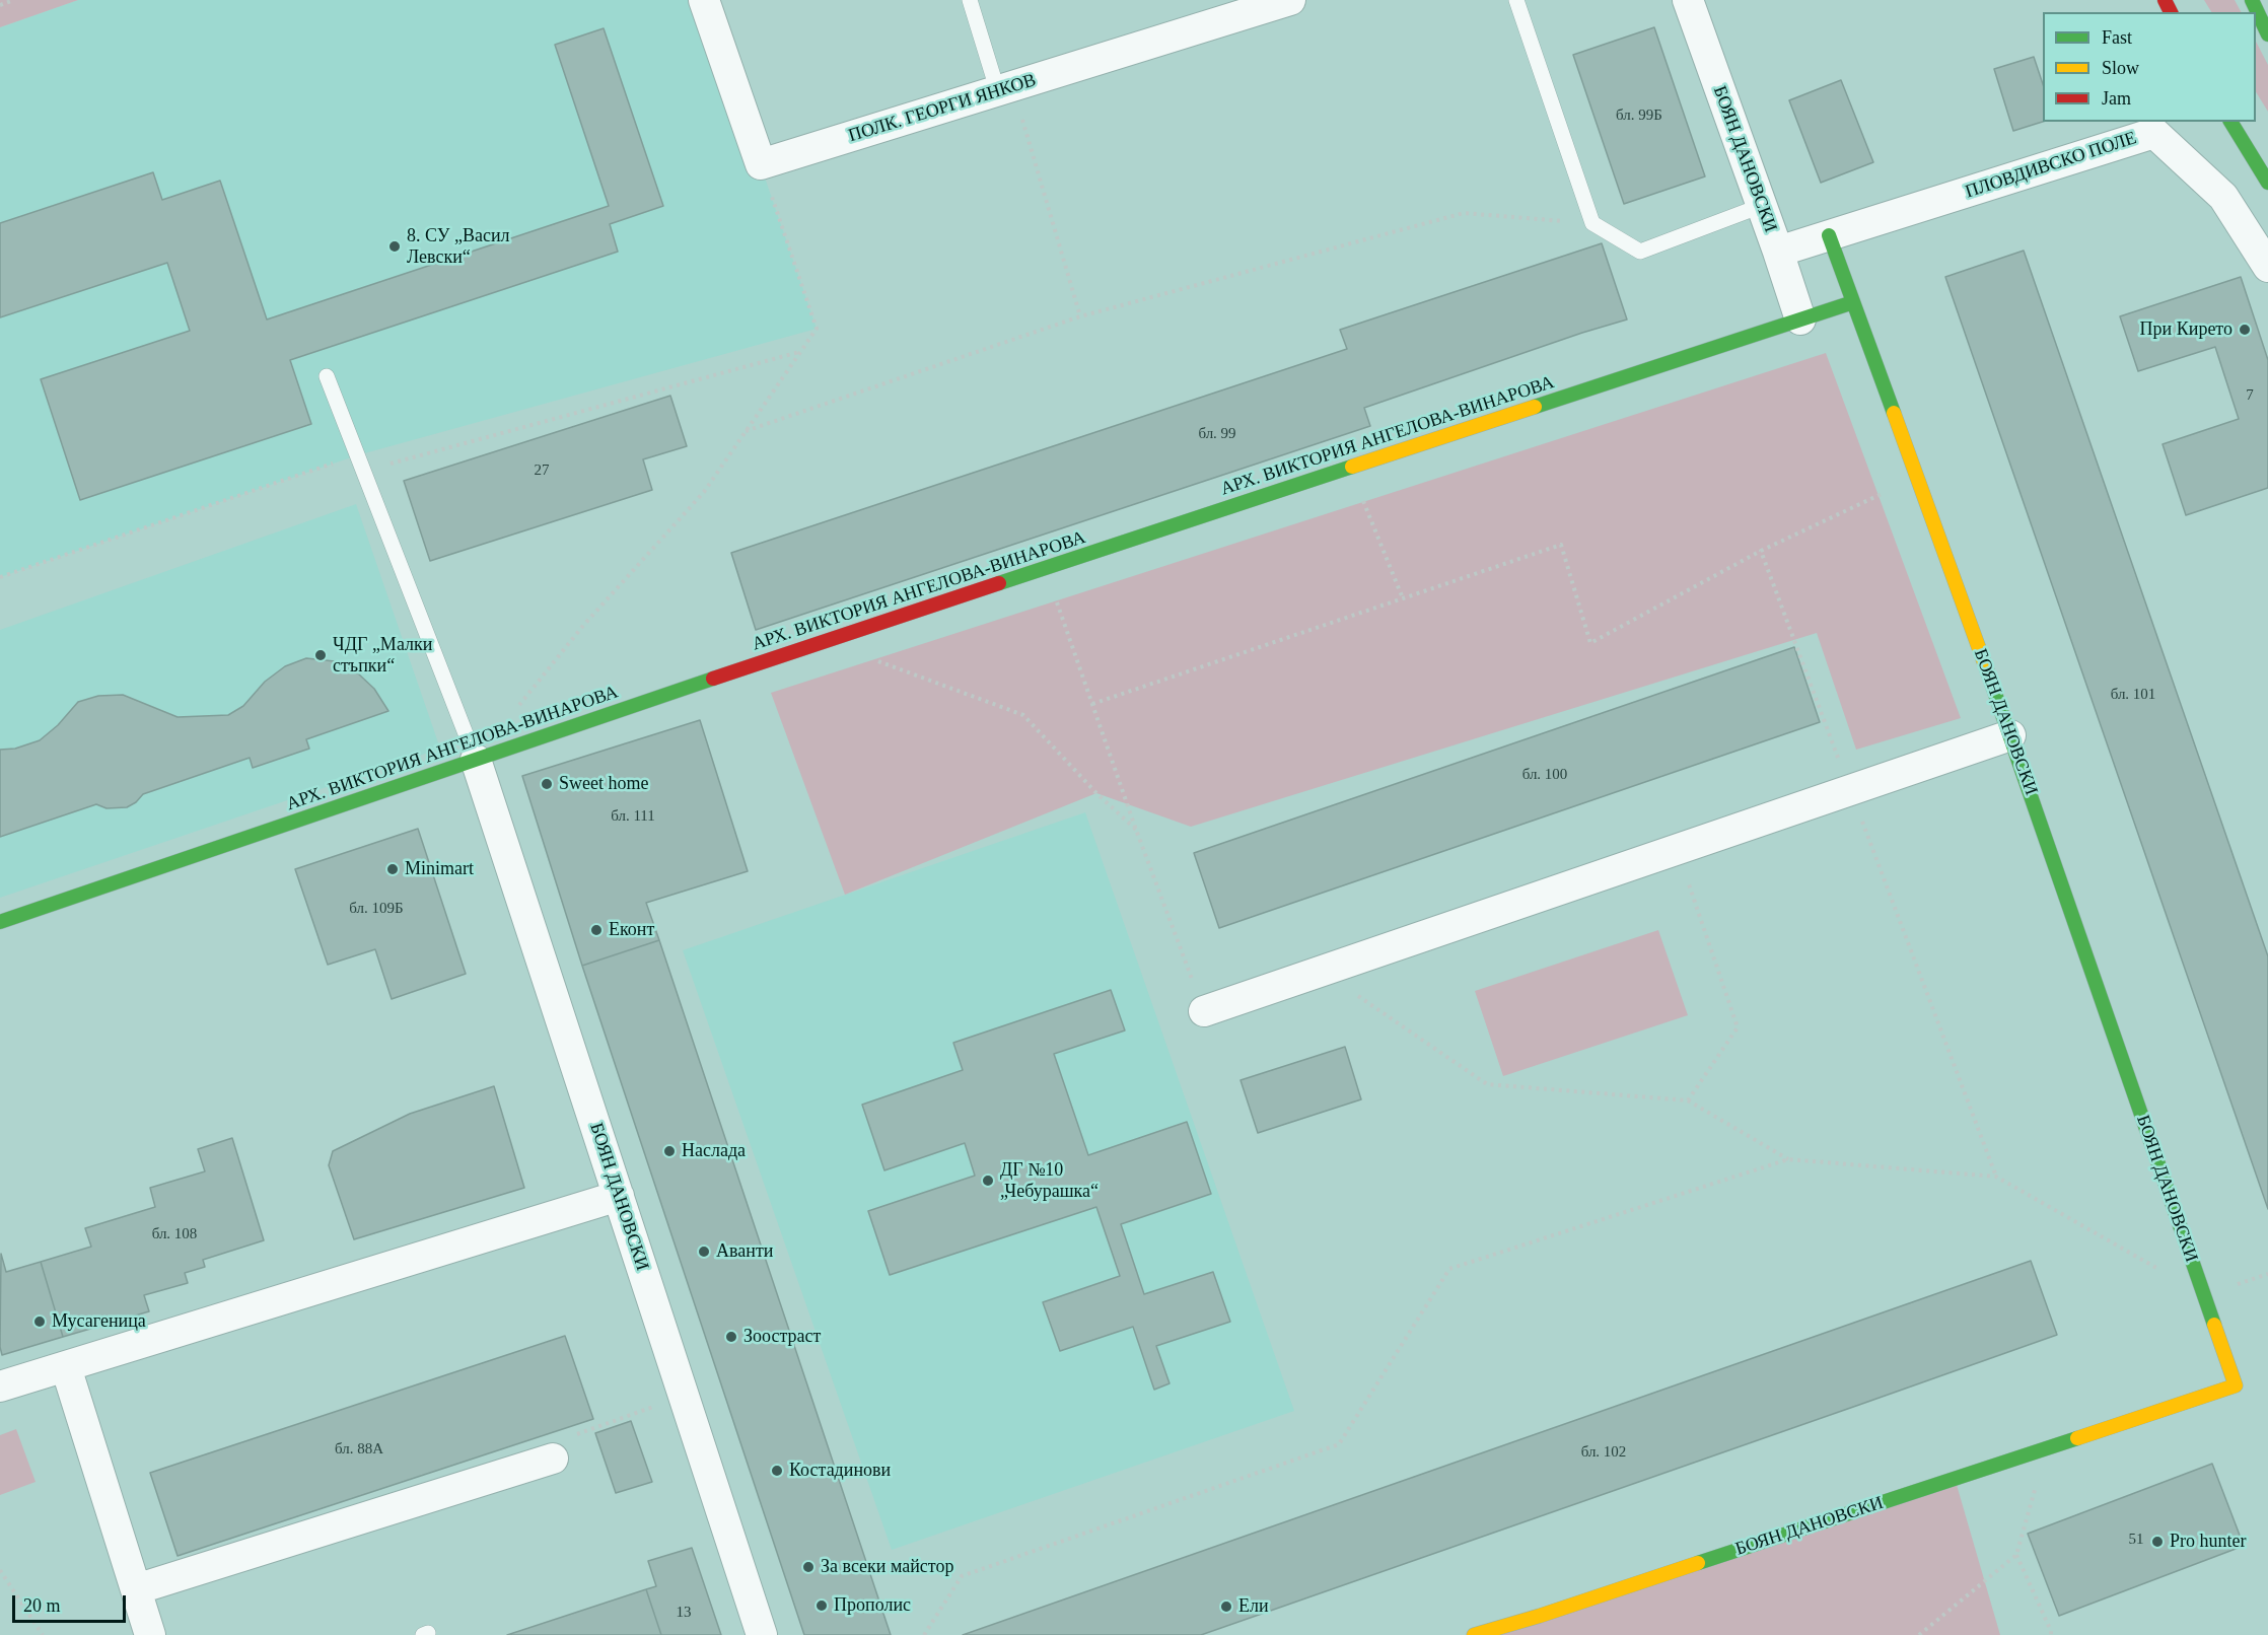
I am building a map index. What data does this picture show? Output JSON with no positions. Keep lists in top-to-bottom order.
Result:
{
  "streets": {
    "street": [
      "ПОЛК. ГЕОРГИ ЯНКОВ",
      "БОЯН ДАНОВСКИ",
      "ПЛОВДИВСКО ПОЛЕ",
      "АРХ. ВИКТОРИЯ АНГЕЛОВА-ВИНАРОВА"
    ]
  },
  "crossings": [
    ["БОЯН ДАНОВСКИ", "ПЛОВДИВСКО ПОЛЕ"],
    ["БОЯН ДАНОВСКИ", "АРХ. ВИКТОРИЯ АНГЕЛОВА-ВИНАРОВА"]
  ],
  "places": [
    "8. СУ „Васил Левски“",
    "При Кирето",
    "ЧДГ „Малки стъпки“",
    "Sweet home",
    "Minimart",
    "Еконт",
    "Наслада",
    "ДГ №10 „Чебурашка“",
    "Аванти",
    "Мусагеница",
    "Зоостраст",
    "Костадинови",
    "Pro hunter",
    "За всеки майстор",
    "Прополис",
    "Ели"
  ],
  "house_numbers": [
    "бл. 99Б",
    "7",
    "бл. 99",
    "27",
    "бл. 101",
    "бл. 100",
    "бл. 111",
    "бл. 109Б",
    "бл. 108",
    "бл. 88А",
    "бл. 102",
    "51",
    "13"
  ],
  "legend": ["Fast", "Slow", "Jam"],
  "scale_bar": "20 m"
}
